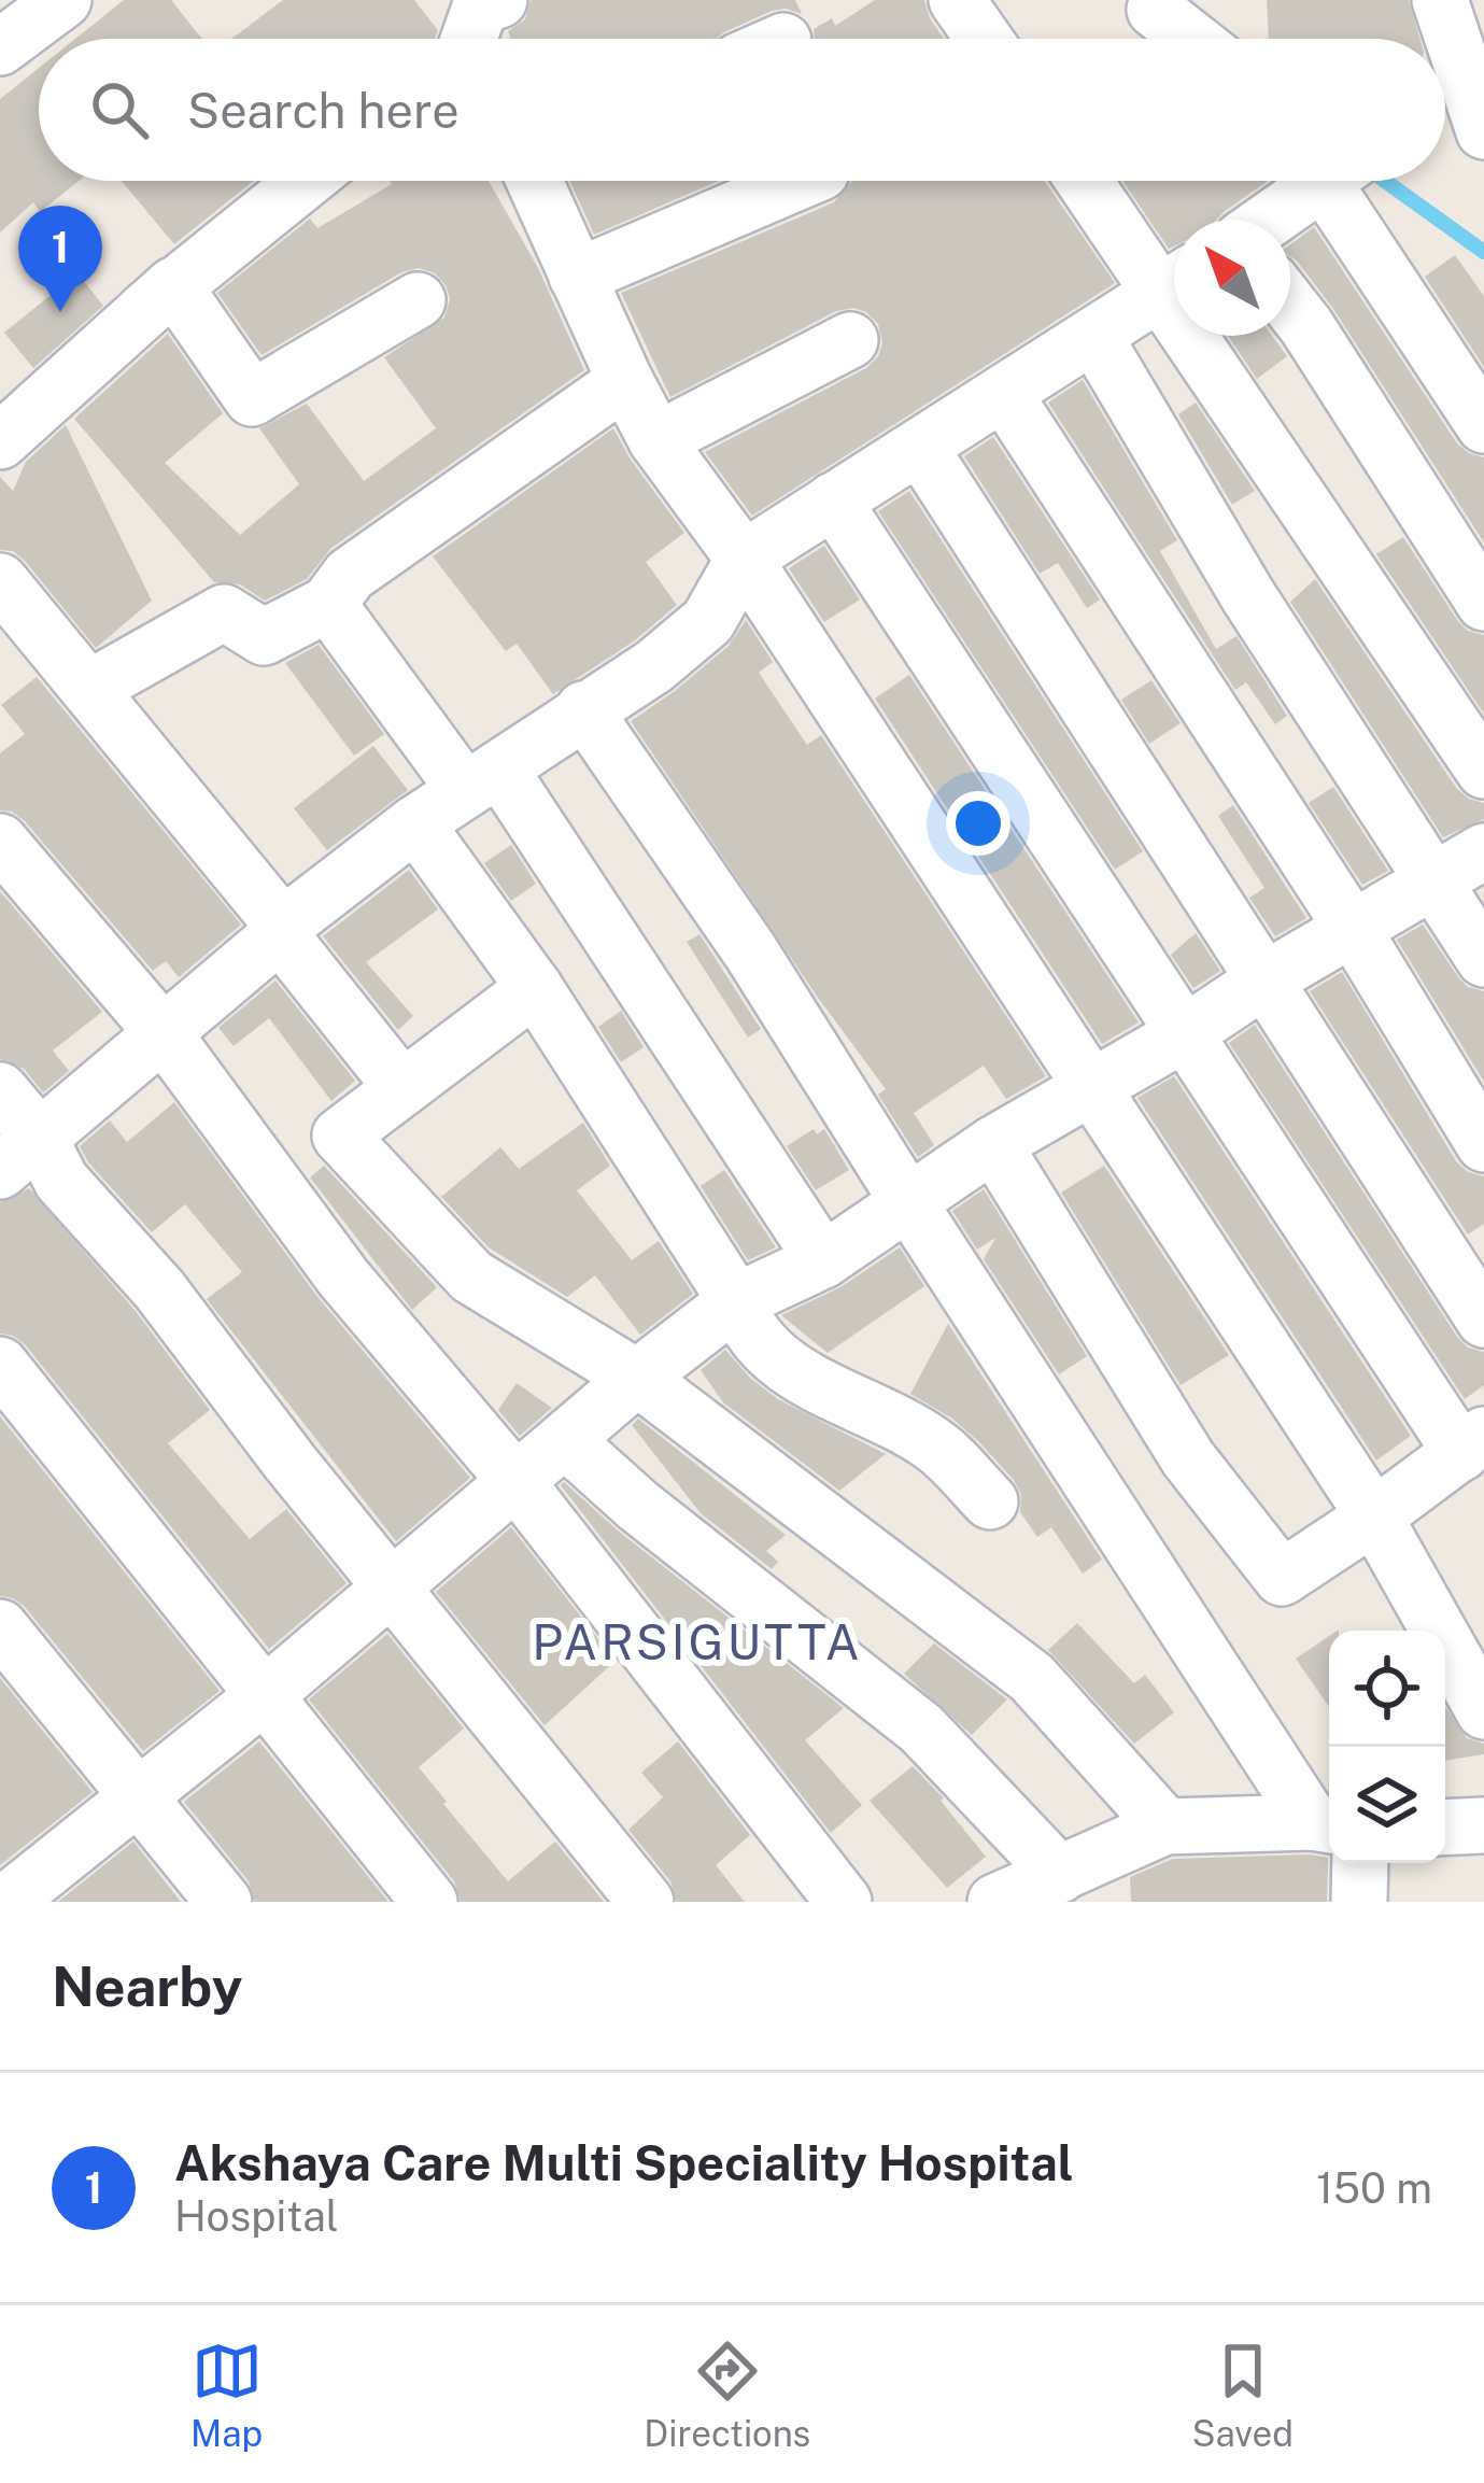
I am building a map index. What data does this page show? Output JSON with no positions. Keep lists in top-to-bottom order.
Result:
{
  "districts": ["PARSIGUTTA"],
  "north": "top left",
  "page": {
    "search": "Search here",
    "pins": "1",
    "heading": "Nearby",
    "list": [
      {
        "mark": "1",
        "name": "Akshaya Care Multi Speciality Hospital",
        "note": "Hospital",
        "value": "150 m"
      }
    ],
    "nav": ["Map", "Directions", "Saved"]
  }
}
